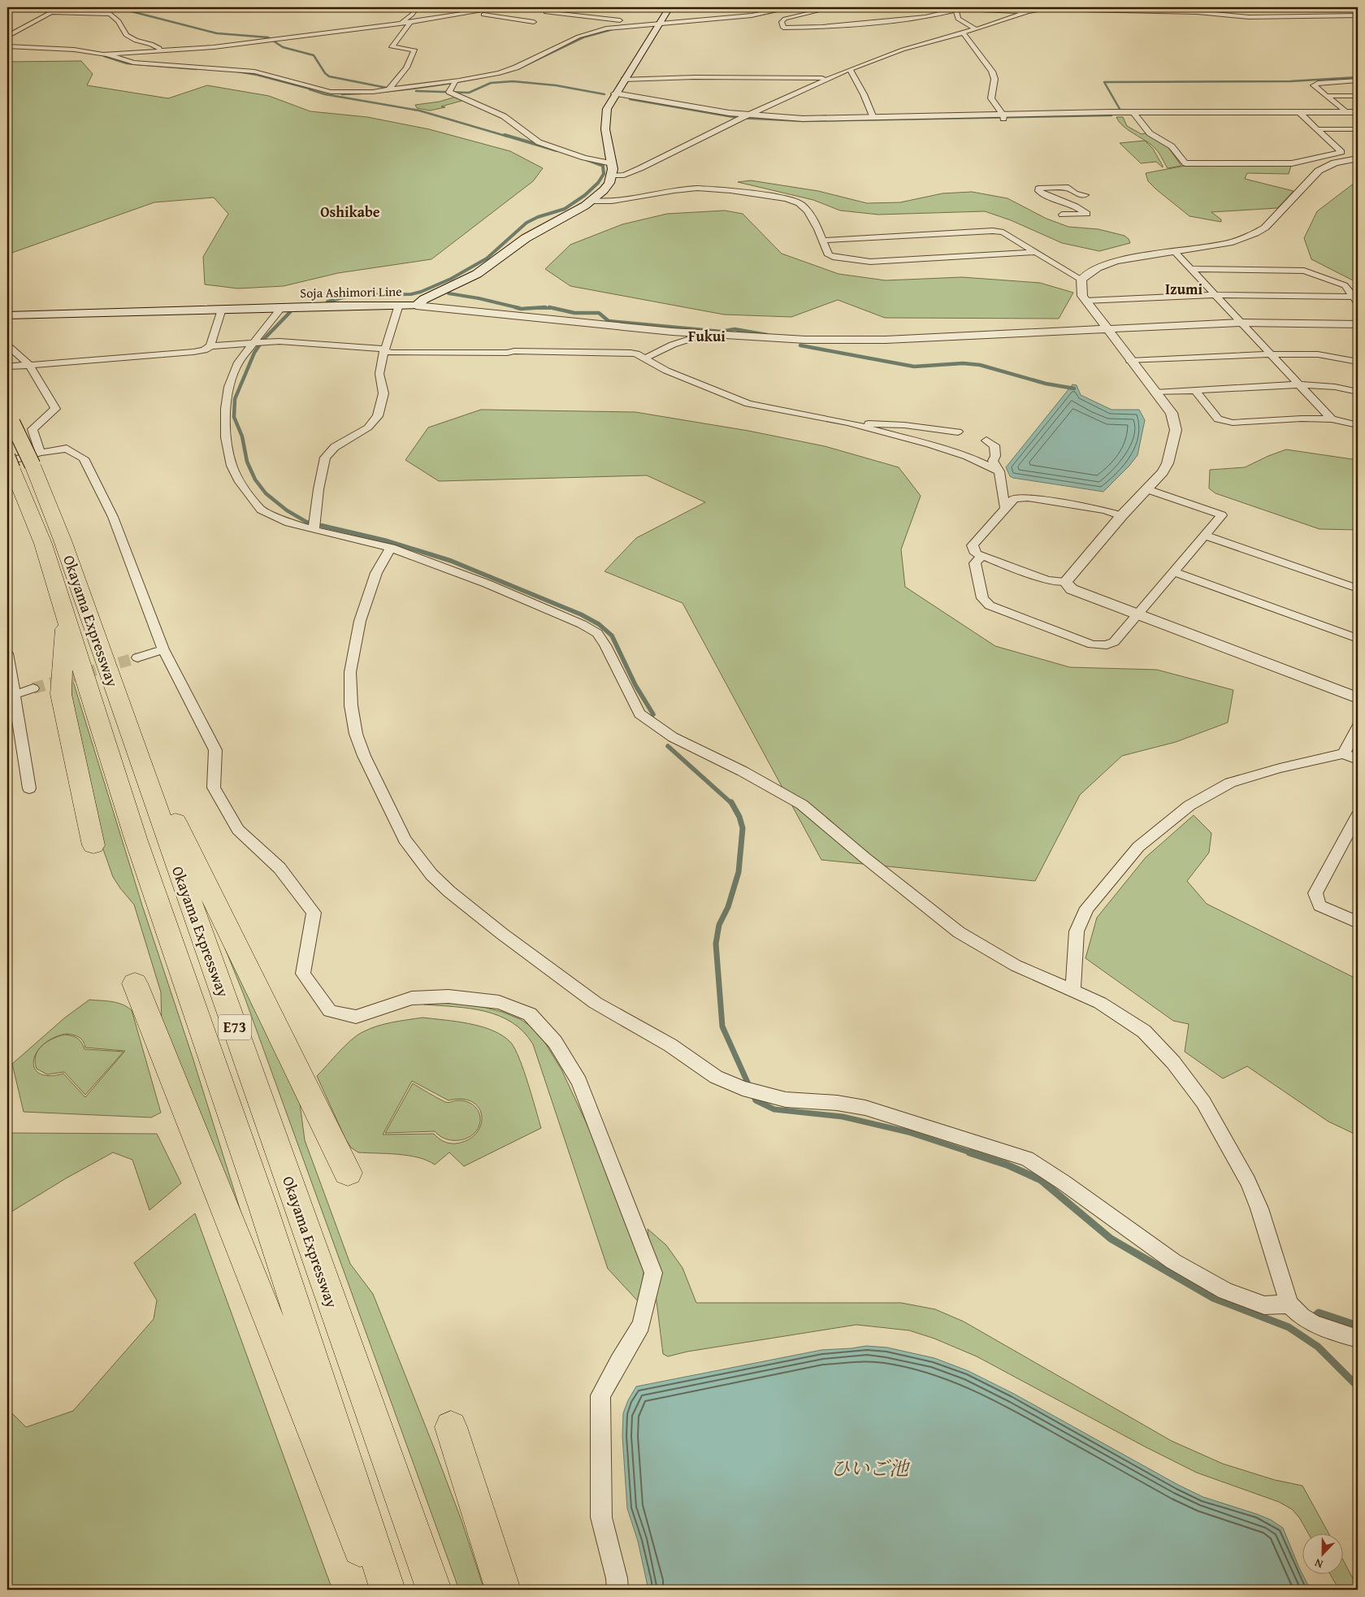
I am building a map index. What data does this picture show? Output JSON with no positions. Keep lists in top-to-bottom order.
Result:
{
  "streets": {
    "highway": ["Okayama Expressway", "E73"],
    "main road": ["Soja Ashimori Line"]
  },
  "districts": ["Oshikabe", "Izumi", "Fukui"],
  "water": ["ひいご池"],
  "north": "bottom"
}
